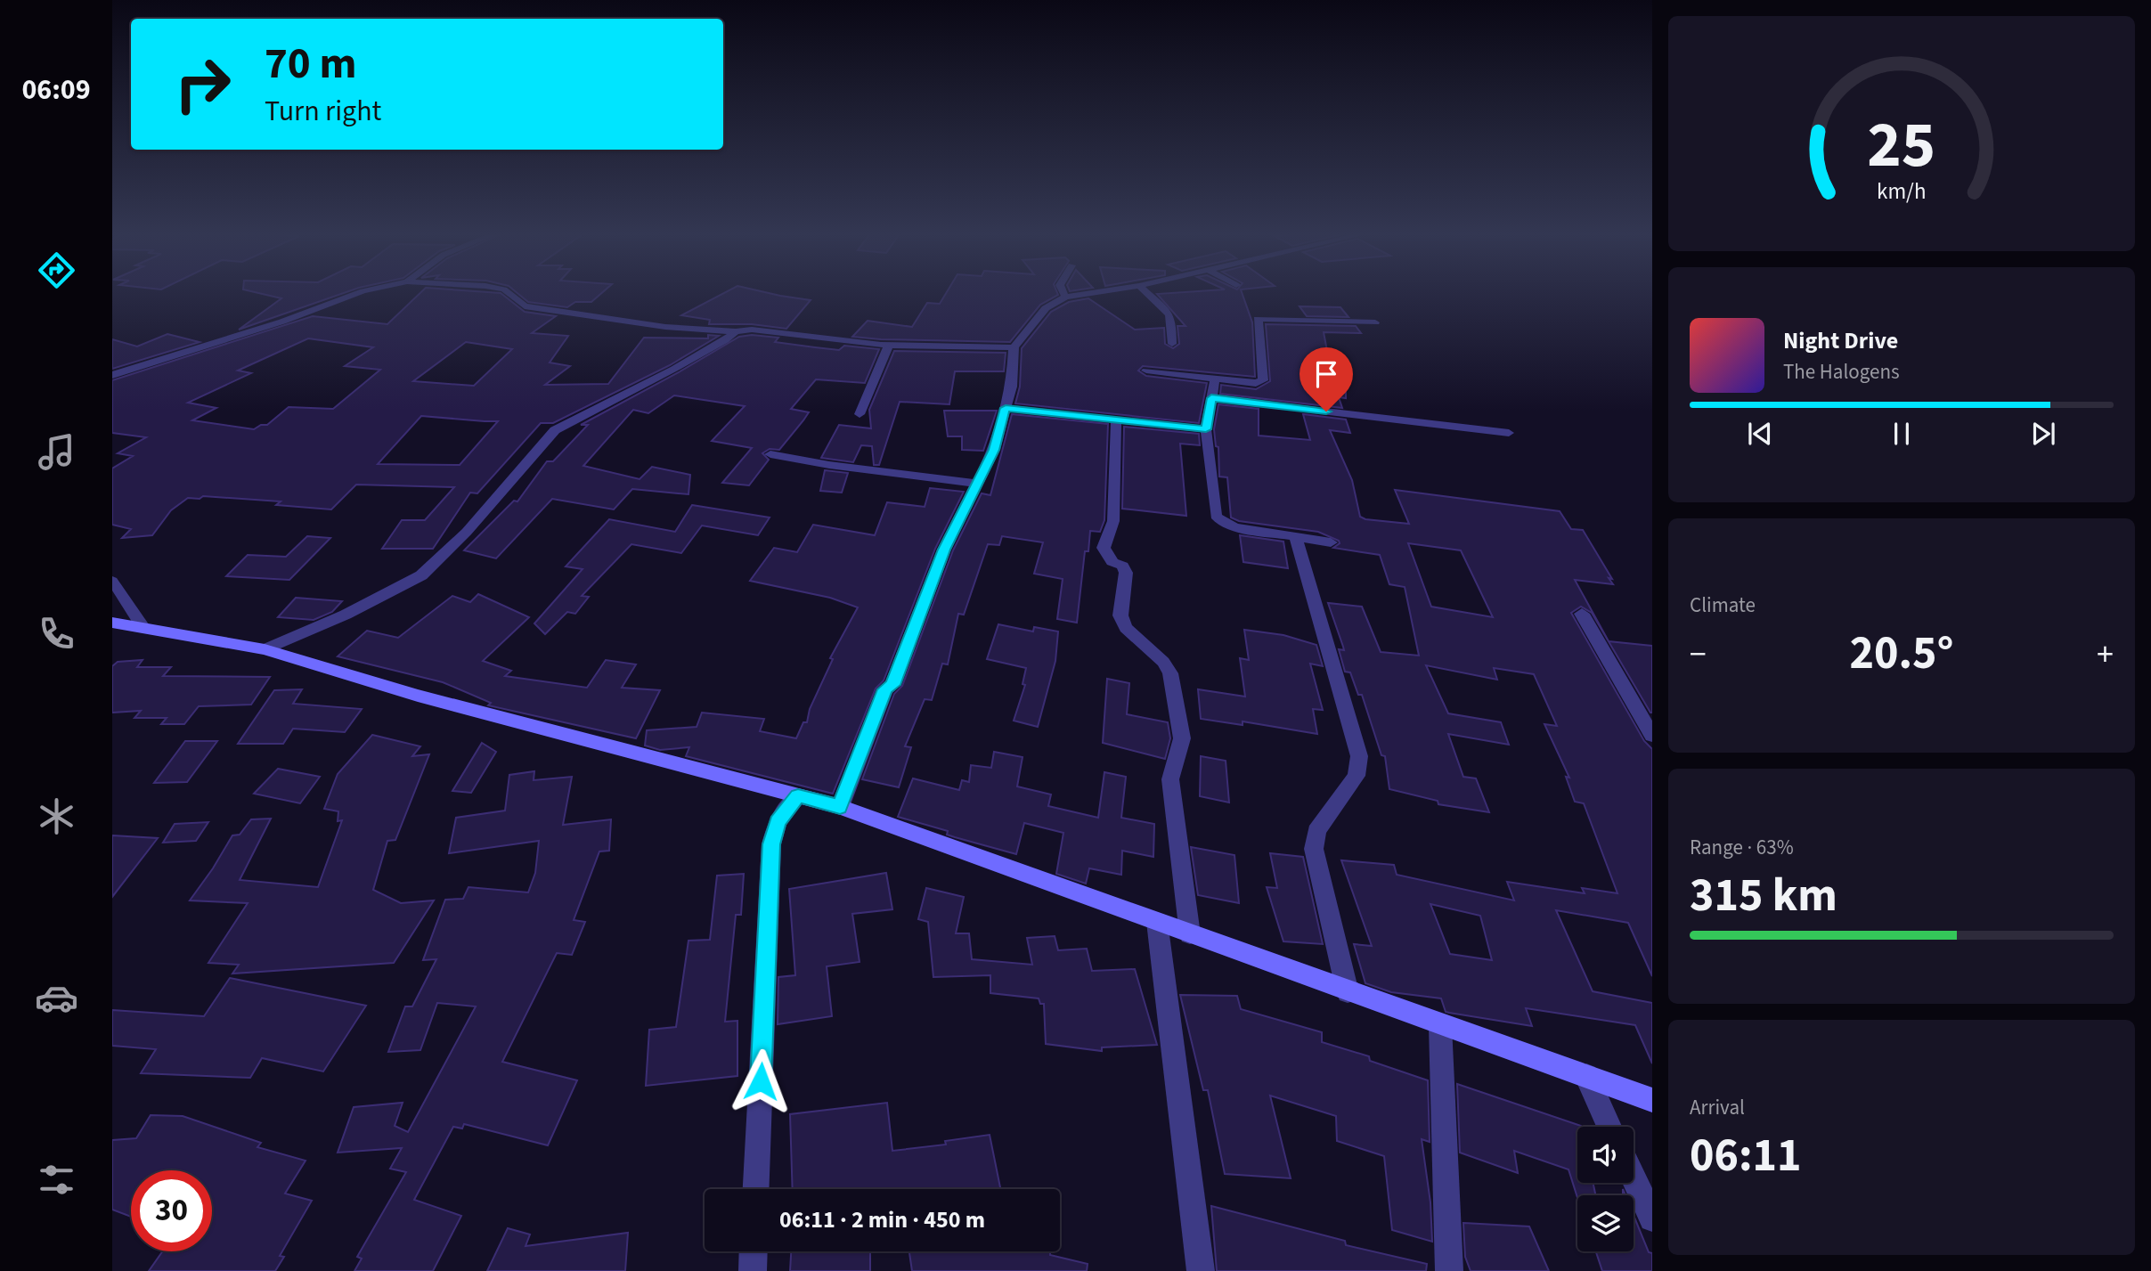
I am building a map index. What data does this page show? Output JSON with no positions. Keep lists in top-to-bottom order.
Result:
{
  "page": {
    "tabs": "06:09",
    "turn": ["70 m", "Turn right"],
    "song": ["Night Drive", "The Halogens"],
    "tile": [
      "Climate",
      ["Range · 63%", "315 km"],
      ["Arrival", "06:11"]
    ],
    "heat": ["−", "20.5°", "+"],
    "limit": "30",
    "trip": "06:11 · 2 min · 450 m",
    "gauge": ["25", "km/h"]
  }
}
